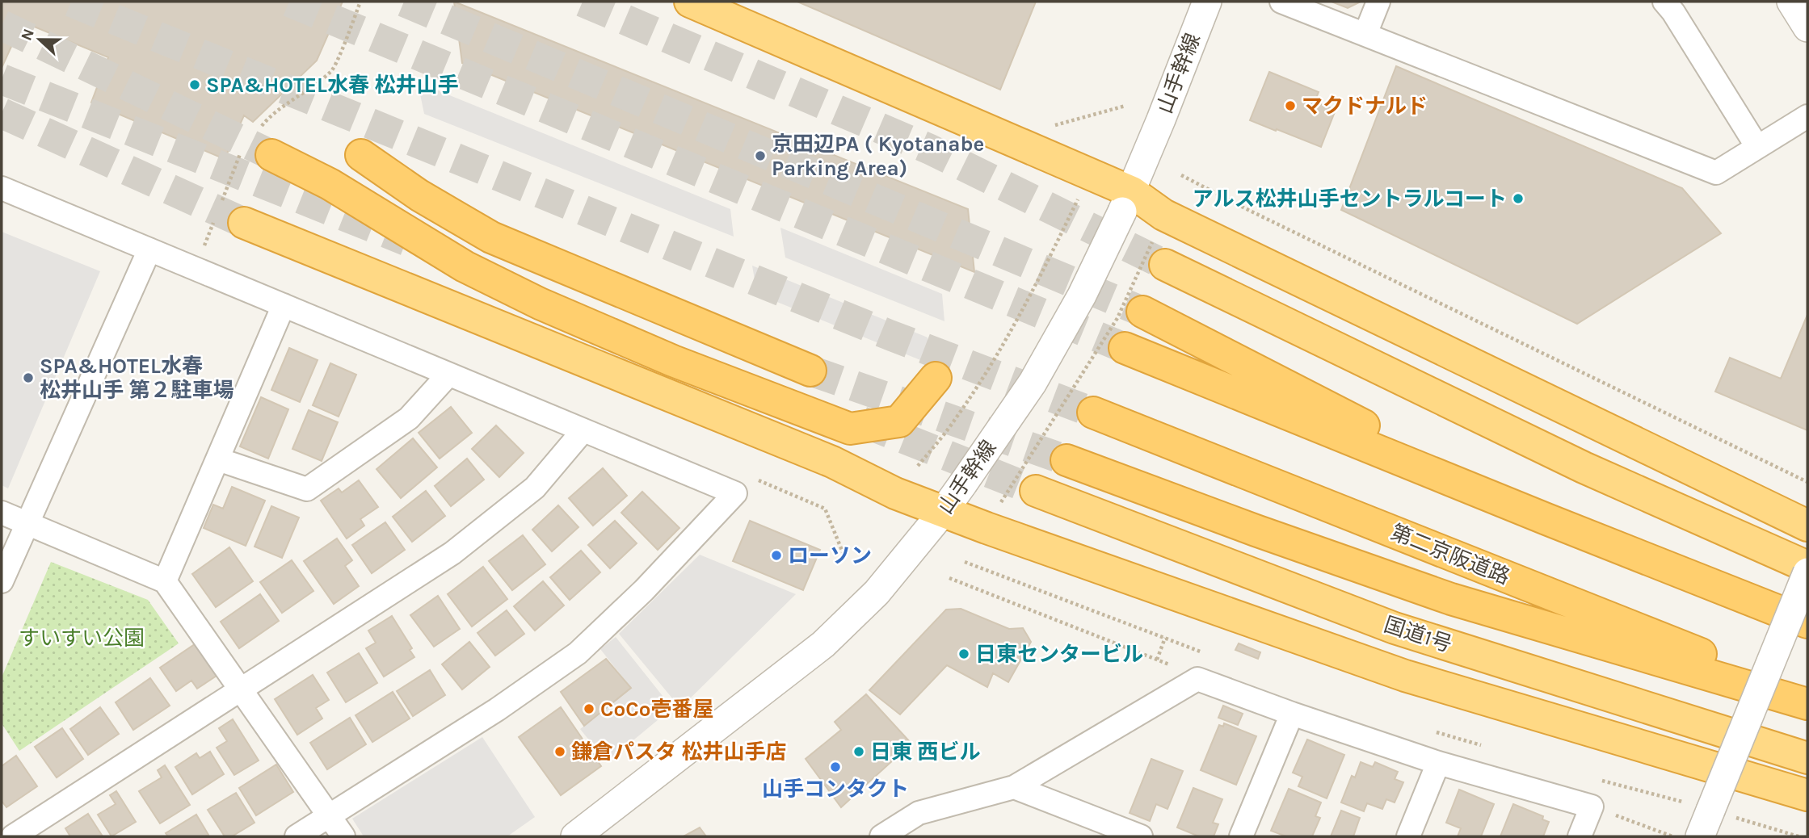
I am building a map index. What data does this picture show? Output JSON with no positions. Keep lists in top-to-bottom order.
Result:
{
  "streets": {
    "highway": ["第二京阪道路", "国道1号"],
    "street": ["山手幹線"]
  },
  "parks": ["すいすい公園"],
  "places": [
    "SPA&HOTEL水春 松井山手",
    "マクドナルド",
    "京田辺PA ( Kyotanabe Parking Area)",
    "アルス松井山手セントラルコート",
    "SPA&HOTEL水春 松井山手 第２駐車場",
    "ローソン",
    "日東センタービル",
    "CoCo壱番屋",
    "鎌倉パスタ 松井山手店",
    "日東 西ビル",
    "山手コンタクト"
  ],
  "north": "left"
}
